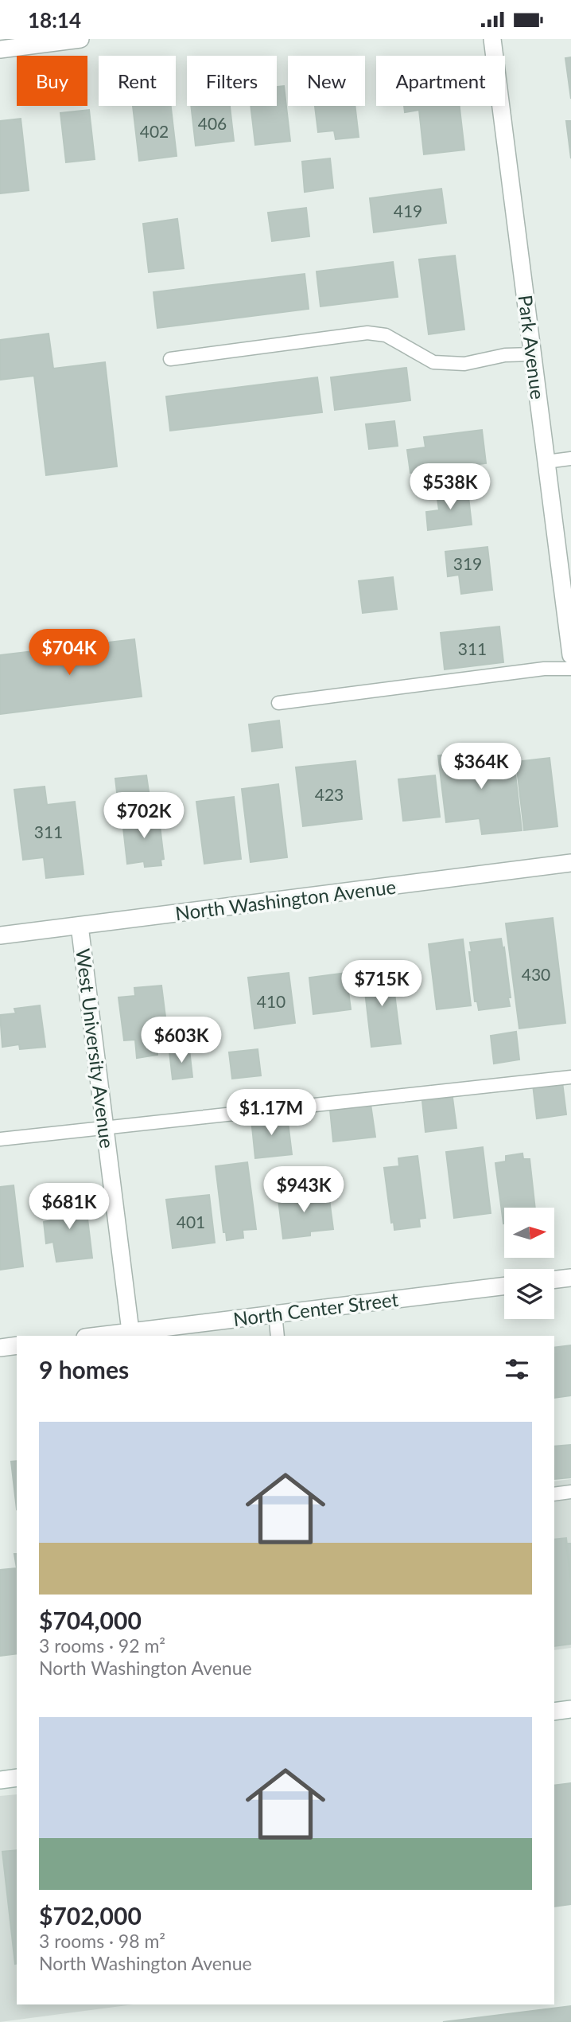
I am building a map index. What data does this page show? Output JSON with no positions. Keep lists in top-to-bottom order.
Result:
{
  "streets": {
    "street": [
      "Park Avenue",
      "North Washington Avenue",
      "West University Avenue",
      "North Center Street"
    ]
  },
  "crossings": [
    ["North Washington Avenue", "West University Avenue"],
    ["West University Avenue", "North Center Street"]
  ],
  "house_numbers": [
    "406",
    "402",
    "419",
    "319",
    "311",
    "423",
    "311",
    "430",
    "410",
    "401"
  ],
  "north": "right",
  "page": {
    "status": "18:14",
    "chip": [
      "Buy",
      "Rent",
      "Filters",
      "New",
      "Apartment"
    ],
    "price": [
      "$538K",
      "$704K",
      "$364K",
      "$702K",
      "$715K",
      "$603K",
      "$1.17M",
      "$943K",
      "$681K"
    ],
    "heading": "9 homes",
    "list": [
      {
        "name": "$704,000",
        "note": "3 rooms · 92 m² · North Washington Avenue"
      },
      {
        "name": "$702,000",
        "note": "3 rooms · 98 m² · North Washington Avenue"
      }
    ]
  }
}
